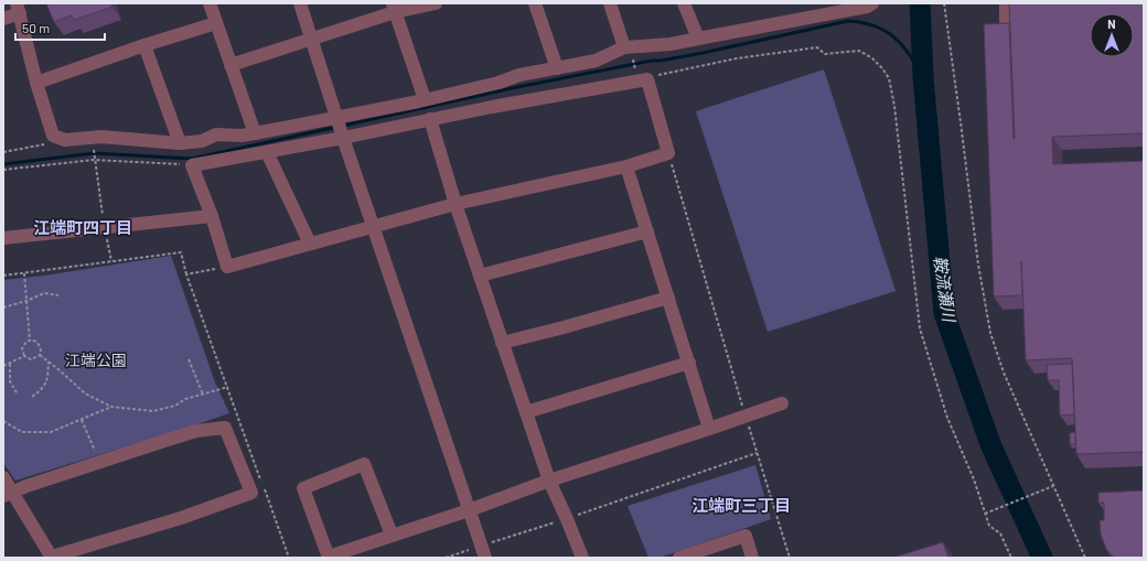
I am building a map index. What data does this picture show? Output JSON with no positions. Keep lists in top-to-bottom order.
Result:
{
  "districts": ["江端町四丁目", "江端町三丁目"],
  "water": ["鞍流瀬川"],
  "parks": ["江端公園"],
  "scale_bar": "50 m",
  "north": "top"
}
